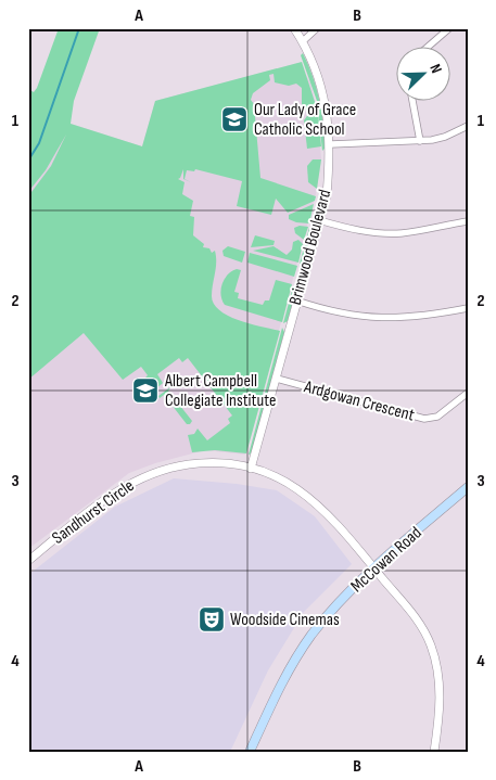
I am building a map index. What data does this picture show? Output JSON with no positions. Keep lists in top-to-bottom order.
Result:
{
  "streets": {
    "main road": ["McCowan Road"],
    "street": ["Brimwood Boulevard", "Ardgowan Crescent", "Sandhurst Circle"]
  },
  "crossings": [
    ["Brimwood Boulevard", "Ardgowan Crescent"],
    ["Brimwood Boulevard", "Sandhurst Circle"],
    ["Sandhurst Circle", "McCowan Road"]
  ],
  "places": {
    "school or university": ["Our Lady of Grace Catholic School", "Albert Campbell Collegiate Institute"],
    "theatre": ["Woodside Cinemas"]
  },
  "north": "top right",
  "grid": {
    "columns": ["A", "B"],
    "rows": [
      "1",
      "2",
      "3",
      "4"
    ]
  }
}
